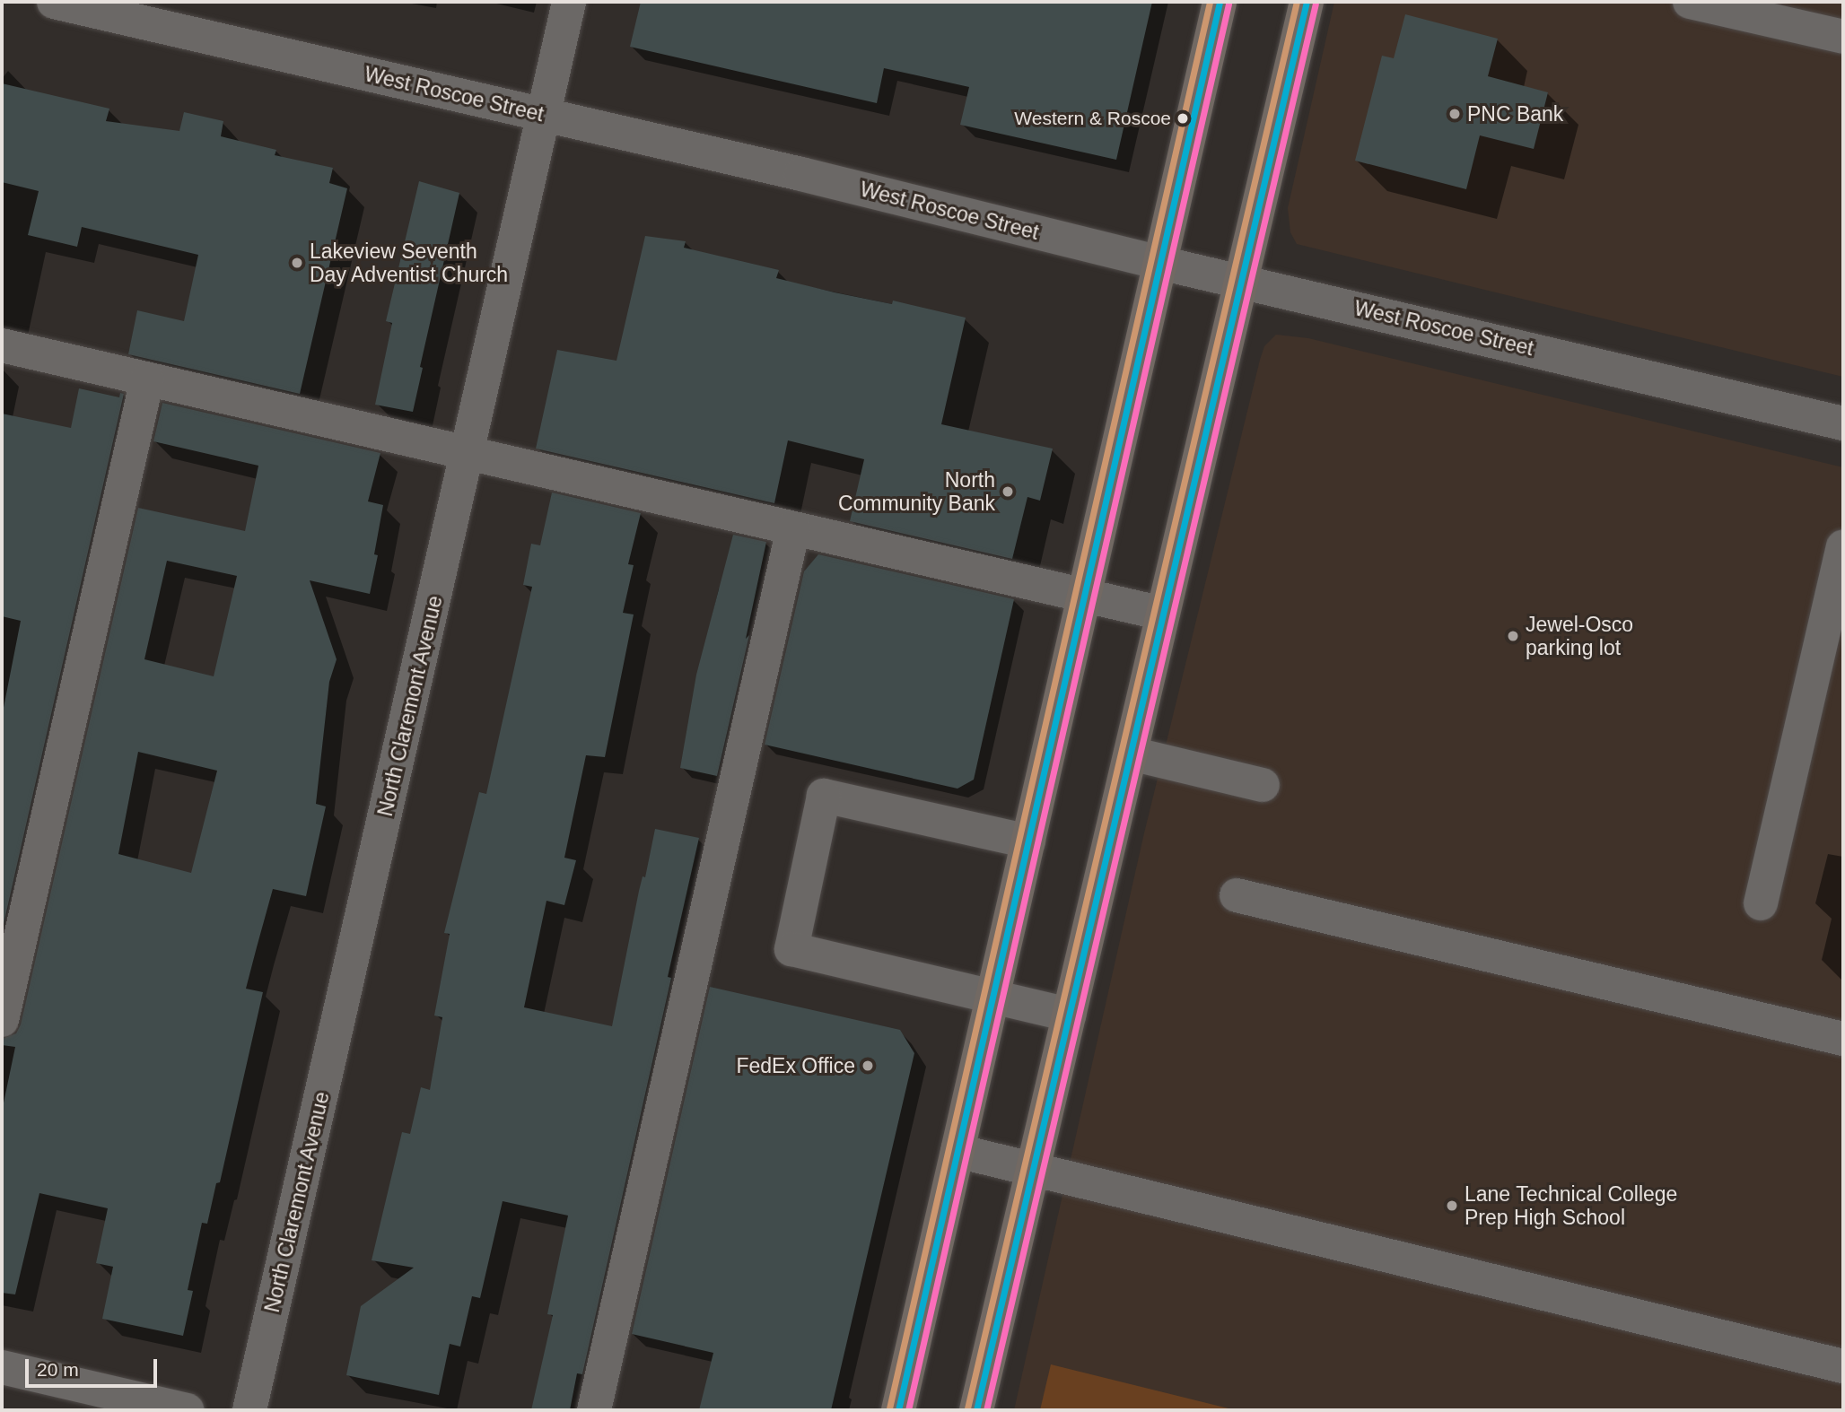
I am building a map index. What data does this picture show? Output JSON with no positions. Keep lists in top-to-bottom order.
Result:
{
  "streets": {
    "street": ["West Roscoe Street", "North Claremont Avenue"]
  },
  "crossings": [
    ["West Roscoe Street", "North Claremont Avenue"]
  ],
  "places": [
    "PNC Bank",
    "Western & Roscoe",
    "Lakeview Seventh Day Adventist Church",
    "North Community Bank",
    "Jewel-Osco parking lot",
    "FedEx Office",
    "Lane Technical College Prep High School"
  ],
  "scale_bar": "20 m"
}
